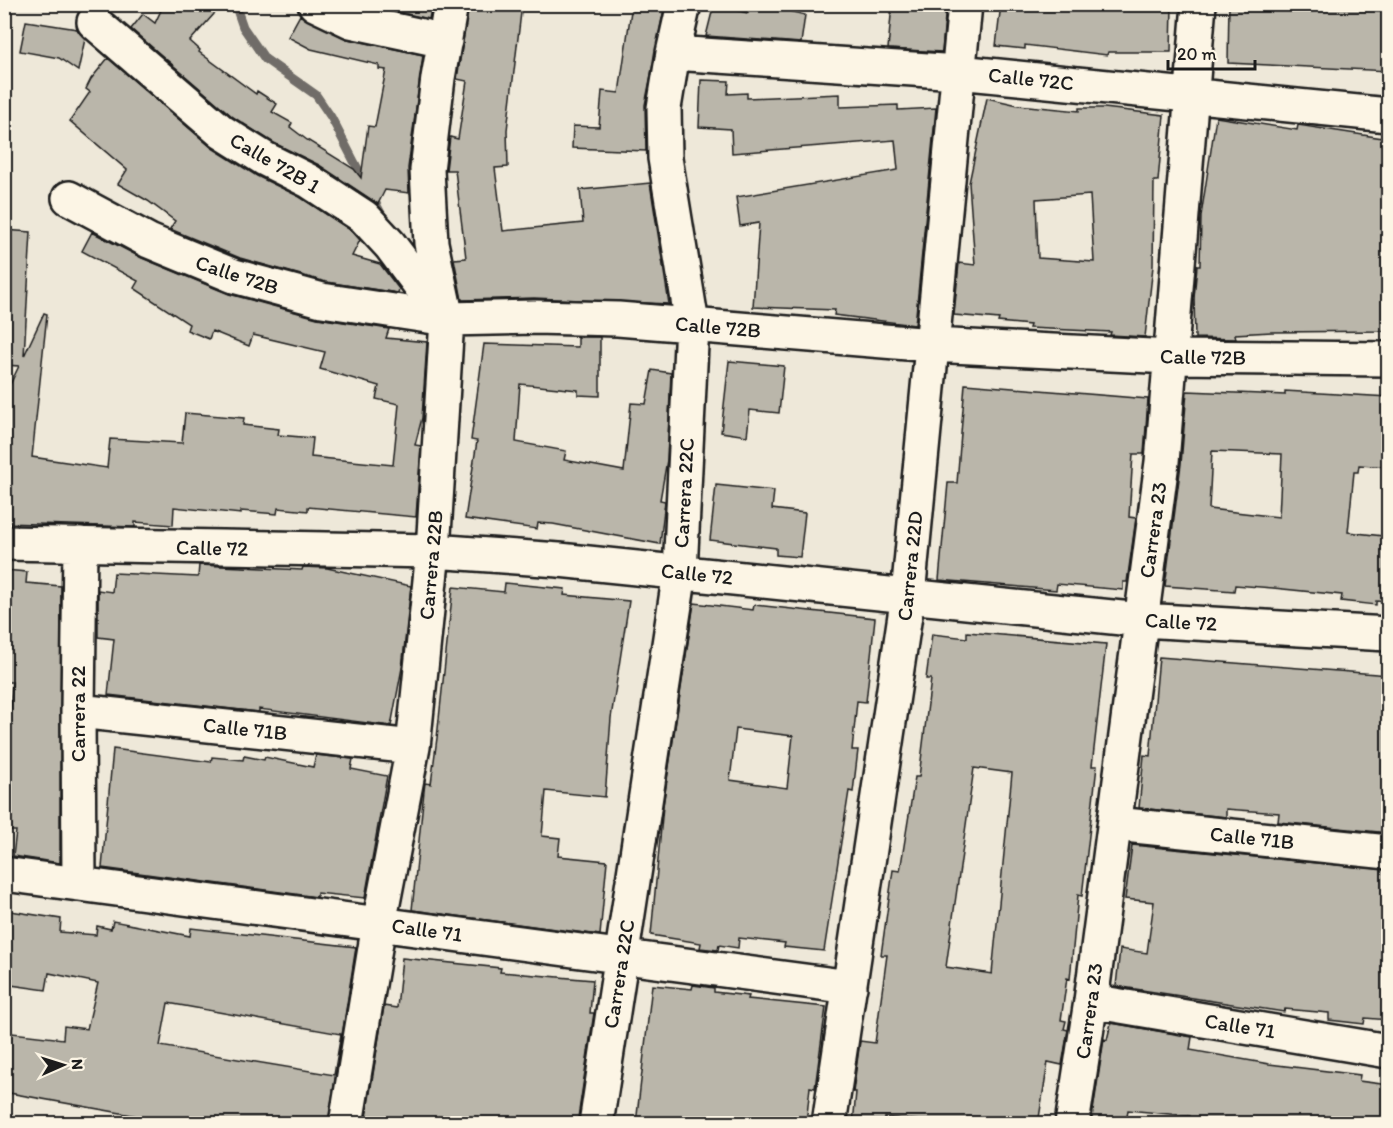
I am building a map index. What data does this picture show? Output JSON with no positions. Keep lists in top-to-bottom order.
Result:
{
  "streets": {
    "street": [
      "Calle 72C",
      "Calle 72B 1",
      "Calle 72B",
      "Carrera 22C",
      "Carrera 23",
      "Calle 72",
      "Carrera 22B",
      "Carrera 22D",
      "Carrera 22",
      "Calle 71B",
      "Calle 71"
    ]
  },
  "crossings": [
    ["Calle 72C", "Carrera 22C"],
    ["Calle 72C", "Carrera 23"],
    ["Calle 72C", "Carrera 22D"],
    ["Calle 72B 1", "Calle 72B"],
    ["Calle 72B 1", "Carrera 22B"],
    ["Calle 72B", "Carrera 22C"],
    ["Calle 72B", "Carrera 23"],
    ["Calle 72B", "Carrera 22B"],
    ["Calle 72B", "Carrera 22D"],
    ["Carrera 22C", "Calle 72"],
    ["Carrera 22C", "Calle 71"],
    ["Carrera 23", "Calle 72"],
    ["Carrera 23", "Calle 71B"],
    ["Carrera 23", "Calle 71"],
    ["Calle 72", "Carrera 22B"],
    ["Calle 72", "Carrera 22D"],
    ["Calle 72", "Carrera 22"],
    ["Carrera 22B", "Calle 71B"],
    ["Carrera 22B", "Calle 71"],
    ["Carrera 22D", "Calle 71"],
    ["Carrera 22", "Calle 71B"],
    ["Carrera 22", "Calle 71"]
  ],
  "scale_bar": "20 m",
  "north": "right"
}
